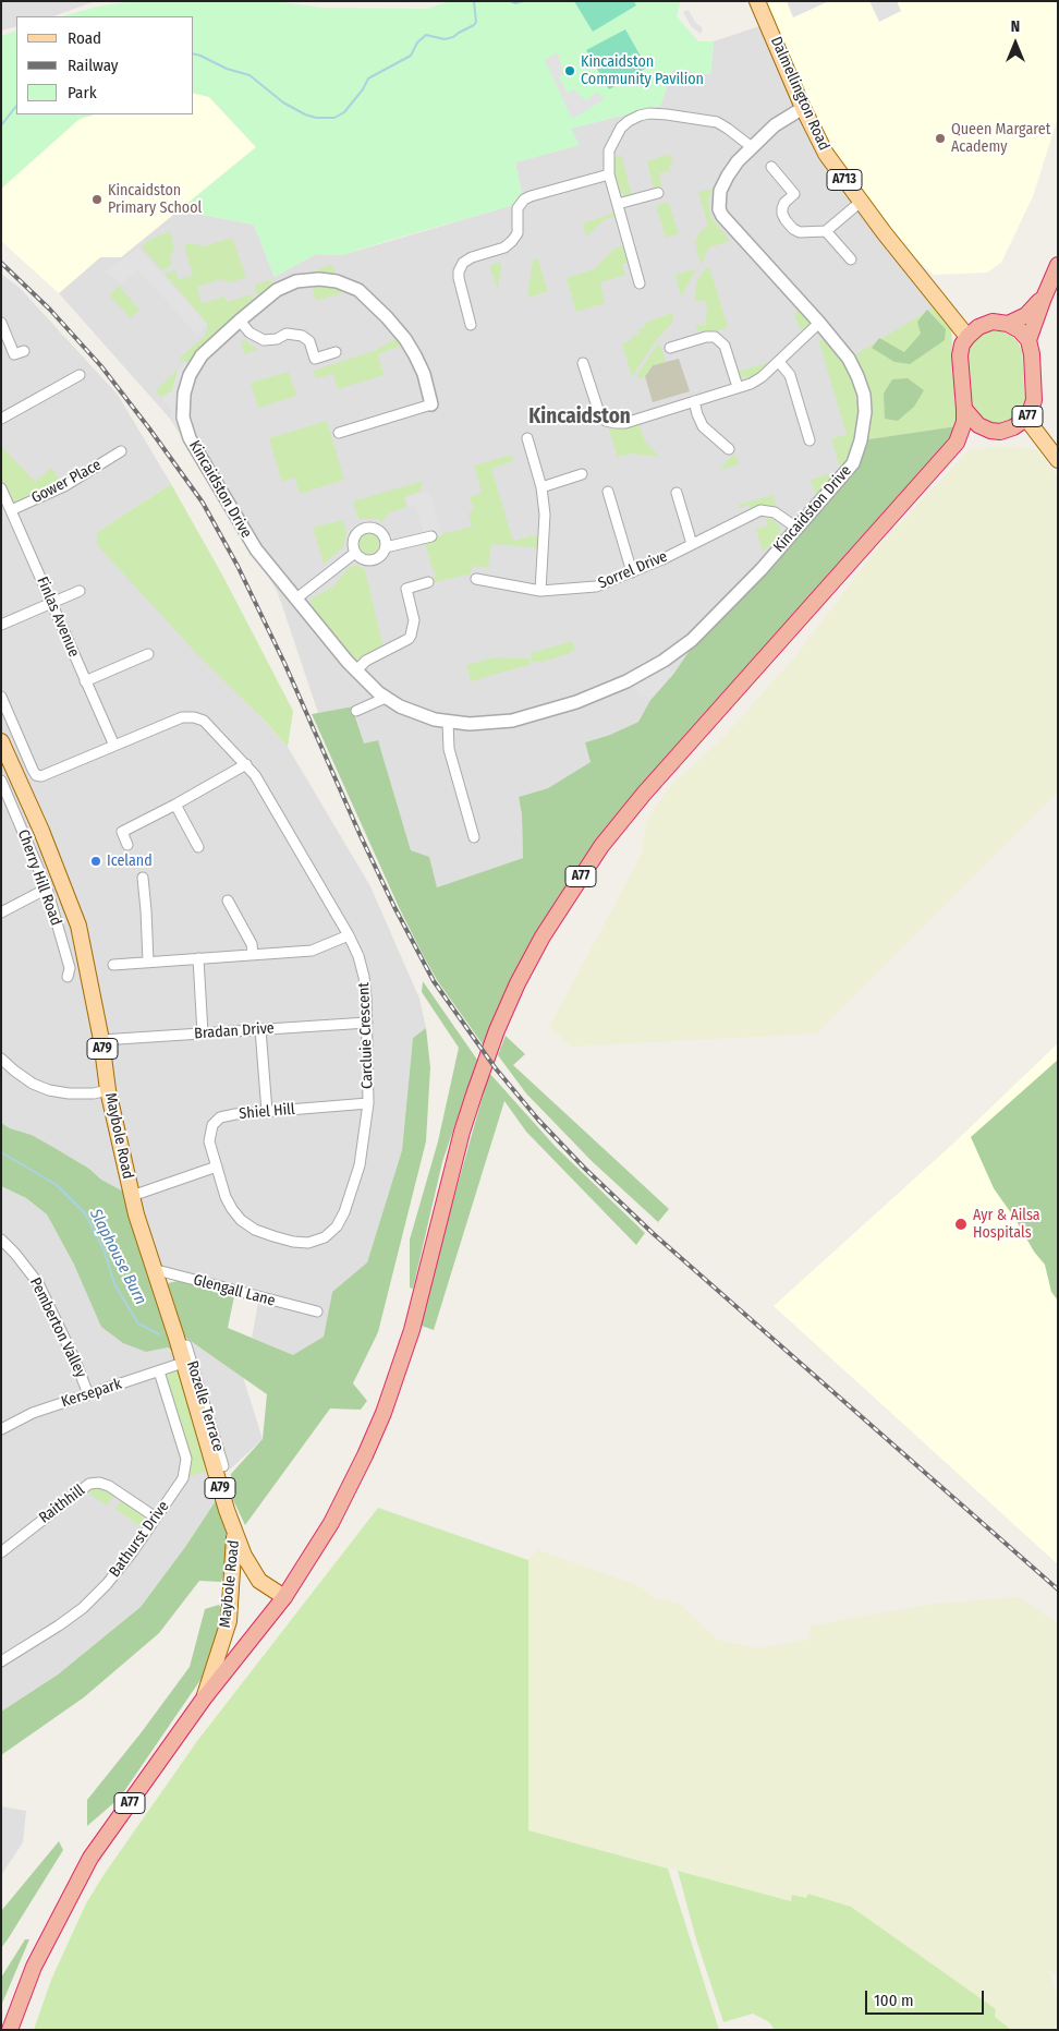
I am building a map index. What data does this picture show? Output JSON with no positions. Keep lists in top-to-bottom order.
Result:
{
  "streets": {
    "highway": ["A77"],
    "main road": [
      "Dalmellington Road",
      "A713",
      "A79",
      "Maybole Road"
    ],
    "street": [
      "Gower Place",
      "Kincaidston Drive",
      "Sorrel Drive",
      "Finlas Avenue",
      "Cherry Hill Road",
      "Bradan Drive",
      "Carcluie Crescent",
      "Shiel Hill",
      "Glengall Lane",
      "Pemberton Valley",
      "Kersepark",
      "Rozelle Terrace",
      "Raithhill",
      "Bathurst Drive"
    ]
  },
  "crossings": [
    ["Dalmellington Road", "A77"],
    ["Dalmellington Road", "Kincaidston Drive"],
    ["A77", "Maybole Road"],
    ["Gower Place", "Finlas Avenue"],
    ["Kincaidston Drive", "Sorrel Drive"],
    ["Finlas Avenue", "Carcluie Crescent"],
    ["Bradan Drive", "Carcluie Crescent"],
    ["Bradan Drive", "Maybole Road"],
    ["Carcluie Crescent", "Shiel Hill"],
    ["Maybole Road", "Glengall Lane"],
    ["Maybole Road", "Kersepark"],
    ["Maybole Road", "Rozelle Terrace"],
    ["Pemberton Valley", "Kersepark"],
    ["Kersepark", "Bathurst Drive"],
    ["Raithhill", "Bathurst Drive"]
  ],
  "districts": ["Kincaidston"],
  "water": ["Slaphouse Burn"],
  "places": [
    "Kincaidston Community Pavilion",
    "Queen Margaret Academy",
    "Kincaidston Primary School",
    "Iceland",
    "Ayr & Ailsa Hospitals"
  ],
  "legend": ["Road", "Railway", "Park"],
  "scale_bar": "100 m",
  "north": "top"
}
